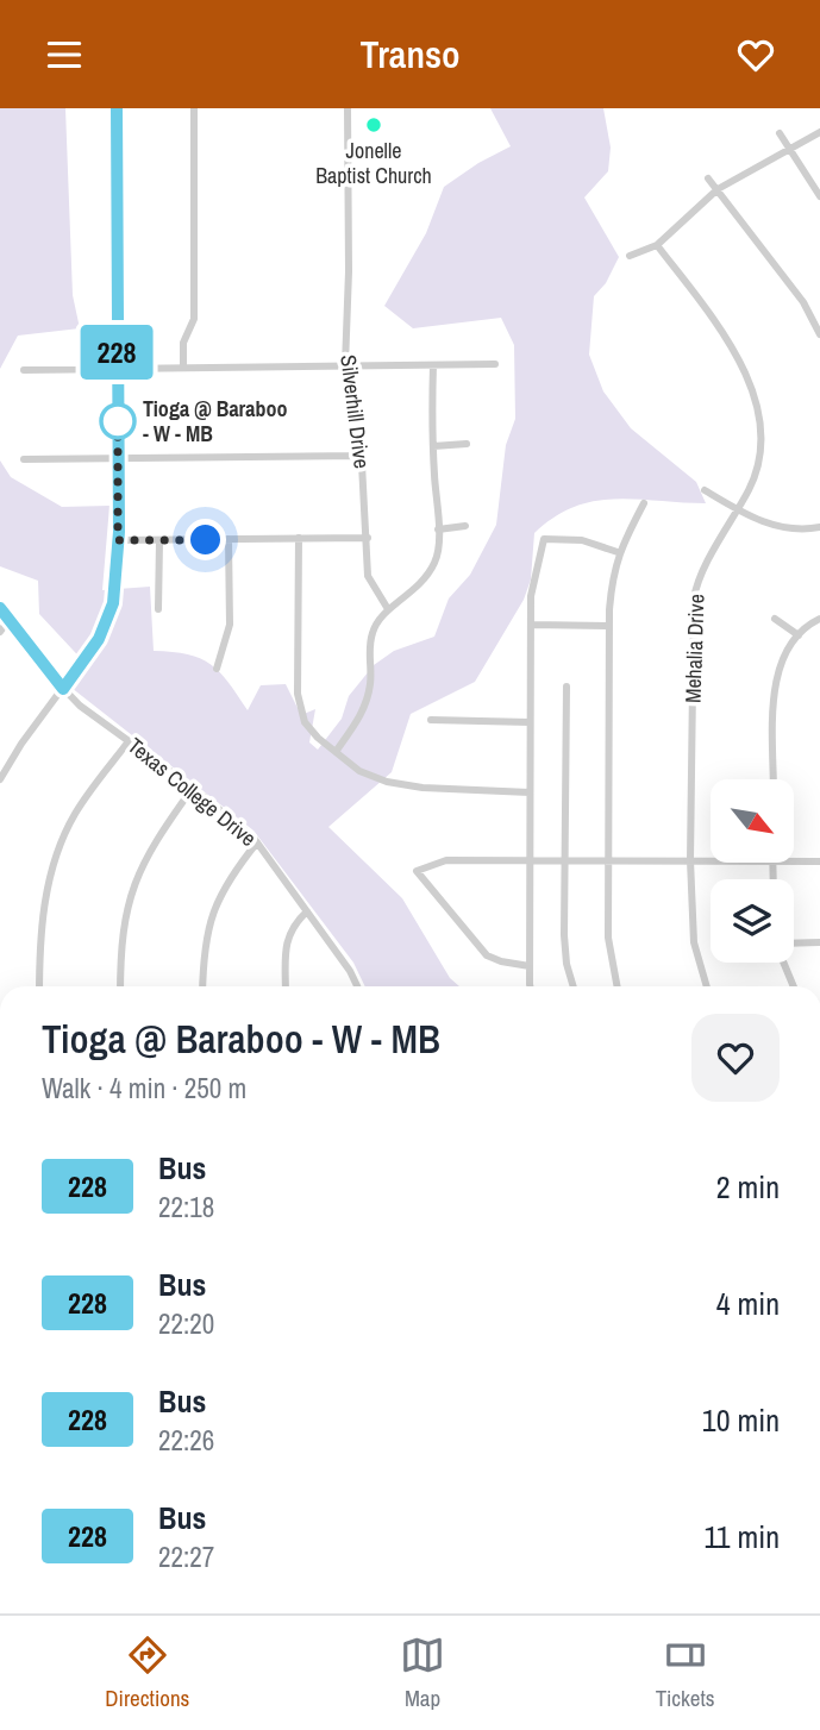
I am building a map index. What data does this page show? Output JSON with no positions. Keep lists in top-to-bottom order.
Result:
{
  "streets": {
    "street": ["Silverhill Drive", "Mehalia Drive", "Texas College Drive"]
  },
  "places": ["Jonelle Baptist Church", "Tioga @ Baraboo - W - MB"],
  "lines": ["bus line 228"],
  "north": "bottom right",
  "page": {
    "header": "Transo",
    "on_map": "228",
    "heading": ["Tioga @ Baraboo - W - MB", "Walk · 4 min · 250 m"],
    "list": [
      {
        "mark": "228",
        "name": "Bus",
        "note": "22:18",
        "value": "2 min"
      },
      {
        "mark": "228",
        "name": "Bus",
        "note": "22:20",
        "value": "4 min"
      },
      {
        "mark": "228",
        "name": "Bus",
        "note": "22:26",
        "value": "10 min"
      },
      {
        "mark": "228",
        "name": "Bus",
        "note": "22:27",
        "value": "11 min"
      }
    ],
    "tabs": ["Directions", "Map", "Tickets"]
  }
}
